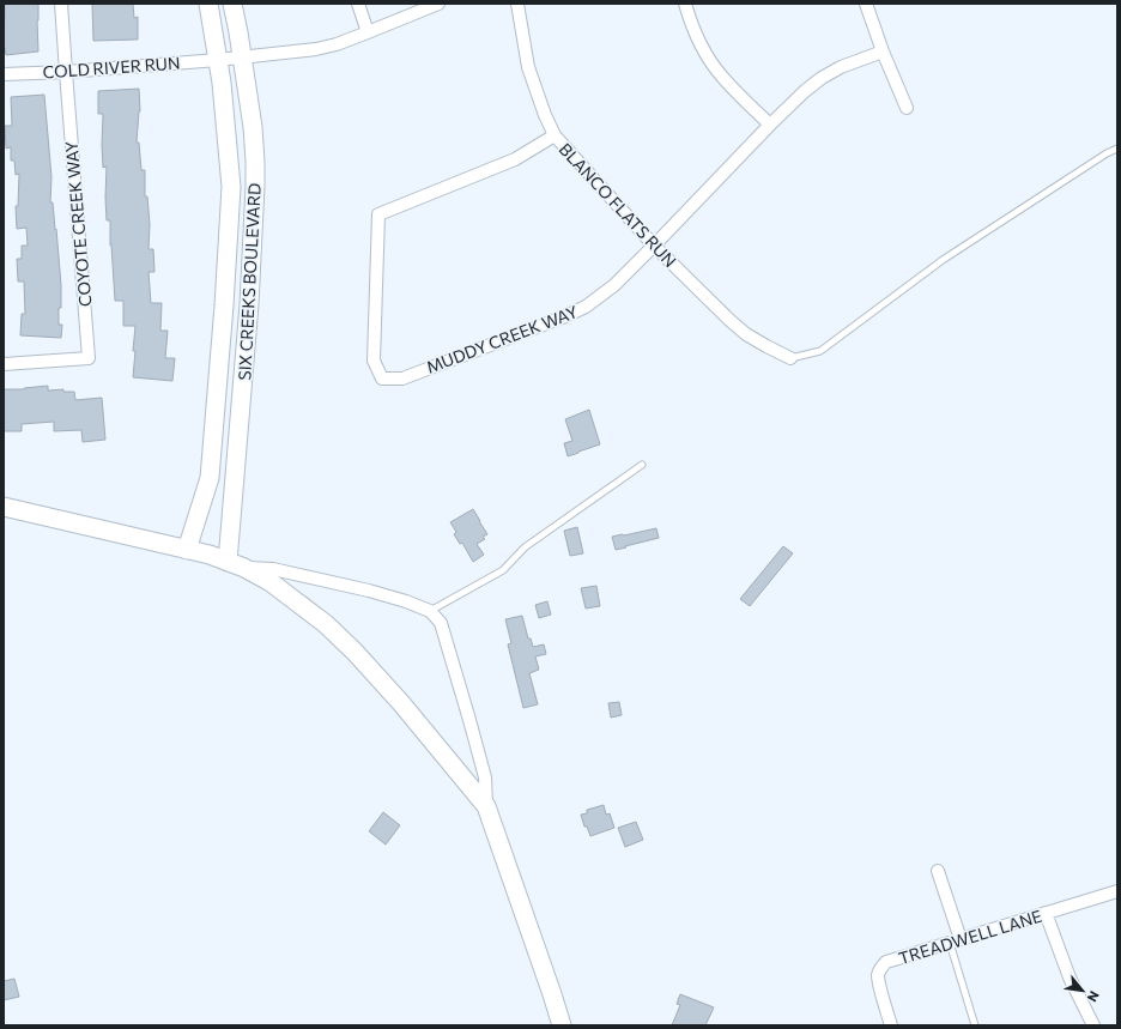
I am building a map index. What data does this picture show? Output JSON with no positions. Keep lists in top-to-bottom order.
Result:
{
  "streets": {
    "street": [
      "COLD RIVER RUN",
      "BLANCO FLATS RUN",
      "COYOTE CREEK WAY",
      "SIX CREEKS BOULEVARD",
      "MUDDY CREEK WAY",
      "TREADWELL LANE"
    ]
  },
  "crossings": [
    ["COLD RIVER RUN", "COYOTE CREEK WAY"],
    ["COLD RIVER RUN", "SIX CREEKS BOULEVARD"],
    ["BLANCO FLATS RUN", "MUDDY CREEK WAY"]
  ],
  "north": "bottom right"
}
